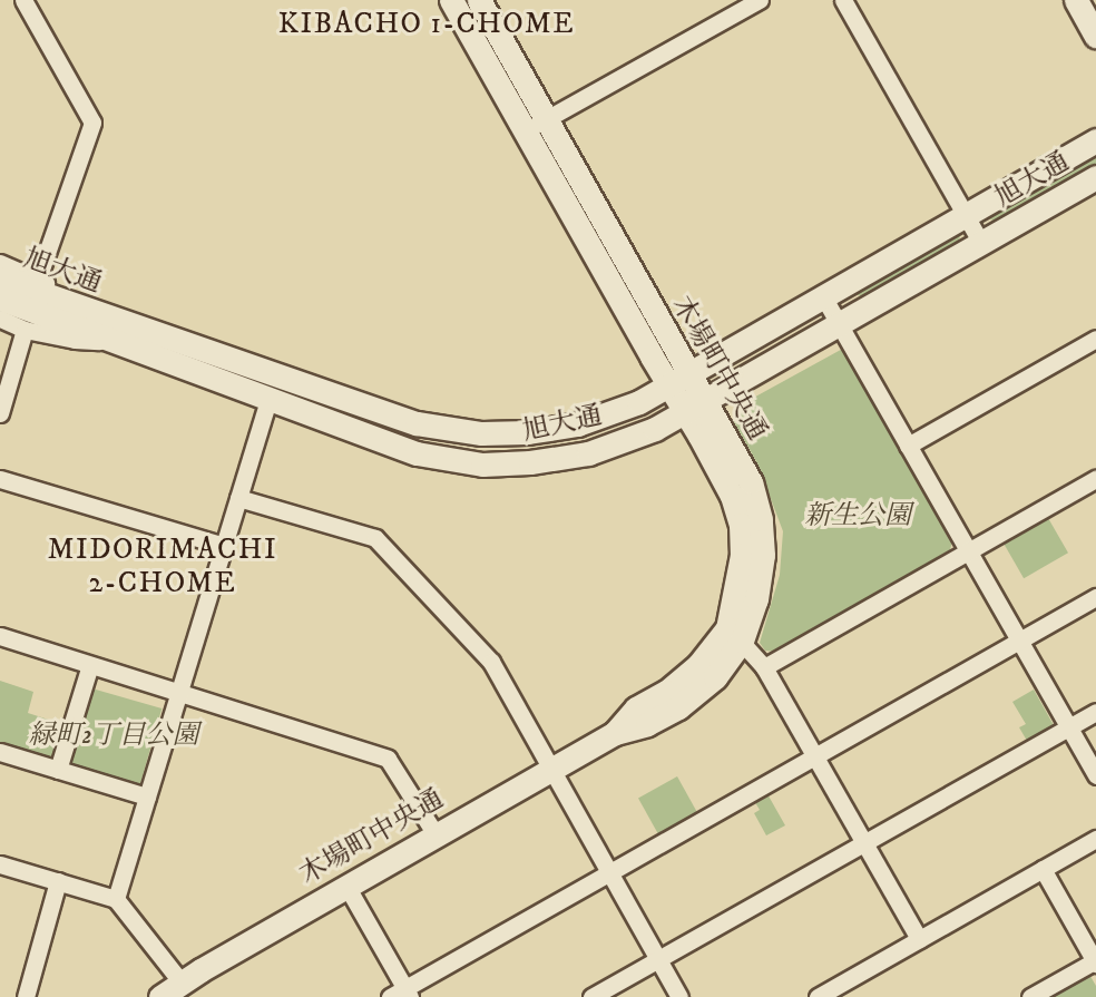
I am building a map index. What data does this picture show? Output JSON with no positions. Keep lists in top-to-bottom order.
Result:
{
  "streets": {
    "street": ["旭大通", "木場町中央通"]
  },
  "crossings": [
    ["旭大通", "木場町中央通"]
  ],
  "districts": ["KIBACHO 1-CHOME", "MIDORIMACHI 2-CHOME"],
  "parks": ["新生公園", "緑町2丁目公園"]
}
